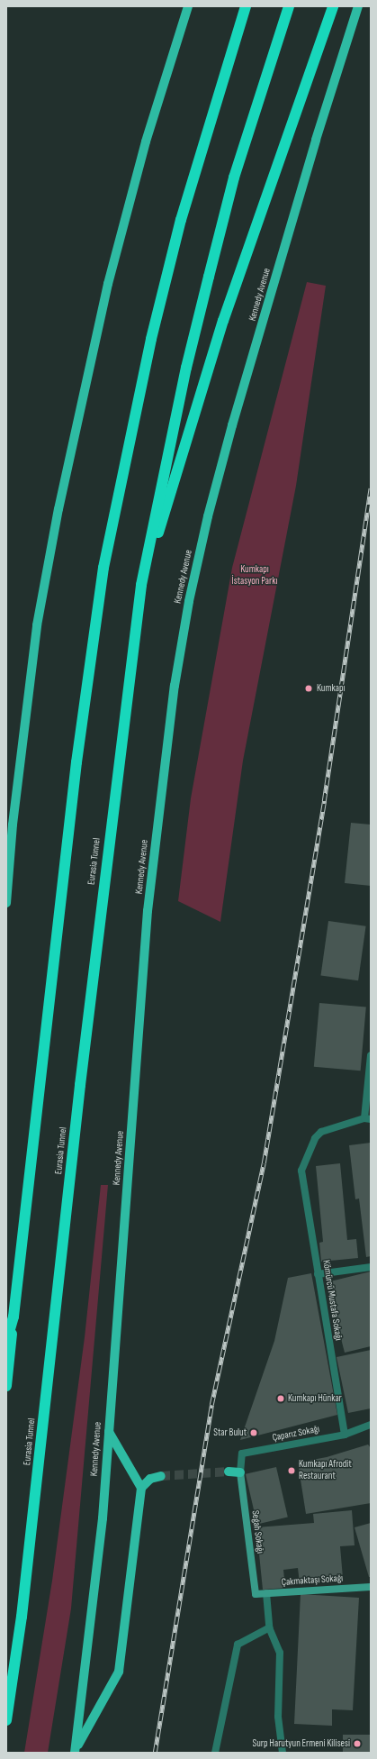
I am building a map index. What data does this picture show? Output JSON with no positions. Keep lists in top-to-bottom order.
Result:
{
  "streets": {
    "highway": ["Eurasia Tunnel"],
    "main road": ["Kennedy Avenue"],
    "street": [
      "Kömürcü Mustafa Sokağı",
      "Çaparız Sokağı",
      "Segah Sokağı",
      "Çakmaktaşı Sokağı"
    ]
  },
  "crossings": [
    ["Kömürcü Mustafa Sokağı", "Çaparız Sokağı"],
    ["Çaparız Sokağı", "Segah Sokağı"],
    ["Segah Sokağı", "Çakmaktaşı Sokağı"]
  ],
  "parks": ["Kumkapı İstasyon Parkı"],
  "places": [
    "Kumkapı",
    "Kumkapı Hünkar",
    "Star Bulut",
    "Kumkapı Afrodit Restaurant",
    "Surp Harutyun Ermeni Kilisesi"
  ]
}
